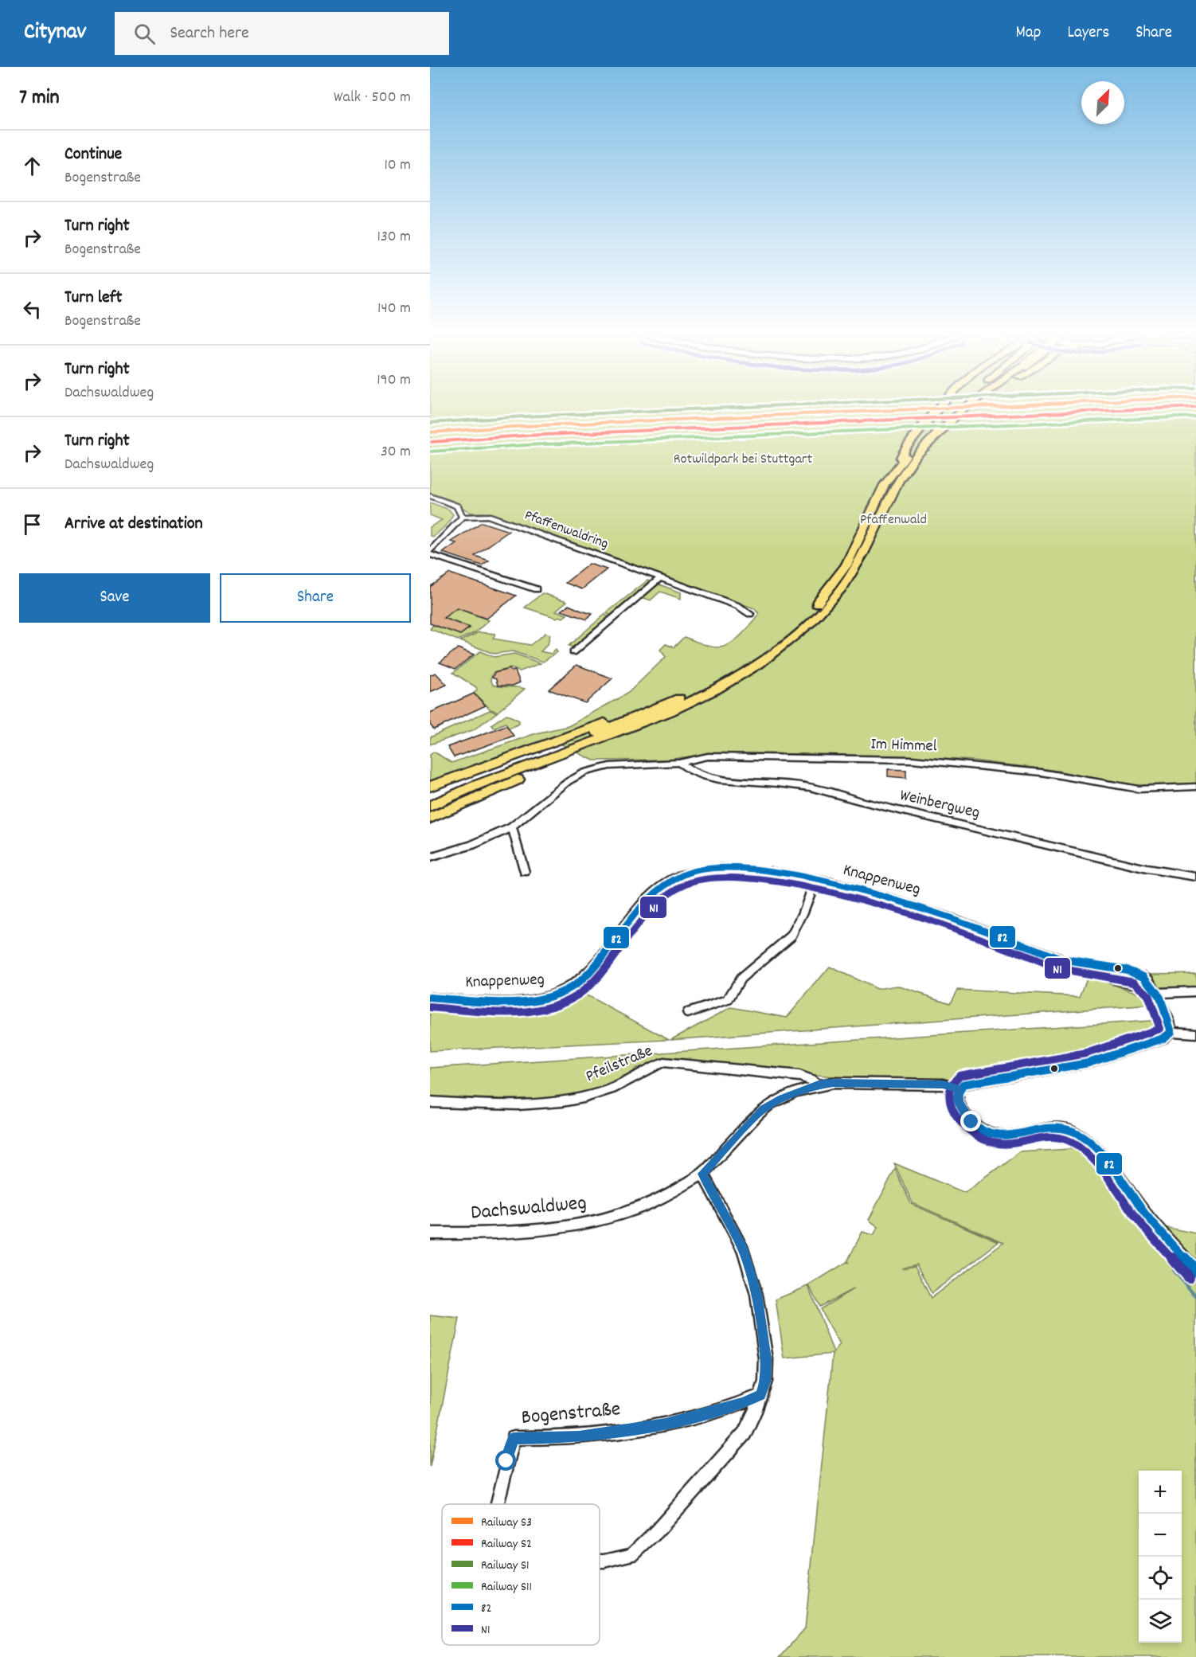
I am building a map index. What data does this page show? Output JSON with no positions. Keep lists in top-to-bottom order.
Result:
{
  "streets": {
    "street": [
      "Pfaffenwaldring",
      "Im Himmel",
      "Weinbergweg",
      "Knappenweg",
      "Pfeilstraße",
      "Dachswaldweg",
      "Bogenstraße"
    ]
  },
  "crossings": [
    ["Im Himmel", "Weinbergweg"],
    ["Pfeilstraße", "Dachswaldweg"],
    ["Dachswaldweg", "Bogenstraße"]
  ],
  "parks": ["Rotwildpark bei Stuttgart", "Pfaffenwald"],
  "lines": [
    "rail line S3",
    "rail line S2",
    "rail line S1",
    "rail line S11",
    "transit line 82",
    "transit line N1"
  ],
  "legend": [
    "Railway S3",
    "Railway S2",
    "Railway S1",
    "Railway S11",
    "82",
    "N1"
  ],
  "north": "top right",
  "page": {
    "header": "Citynav",
    "search": "Search here",
    "nav": ["Map", "Layers", "Share"],
    "heading": ["7 min", "Walk · 500 m"],
    "list": [
      ["Continue", "Bogenstraße", "10 m"],
      ["Turn right", "Bogenstraße", "130 m"],
      ["Turn left", "Bogenstraße", "140 m"],
      ["Turn right", "Dachswaldweg", "190 m"],
      ["Turn right", "Dachswaldweg", "30 m"],
      "Arrive at destination"
    ],
    "buttons": ["Save", "Share"],
    "map_buttons": ["+", "−"]
  }
}
